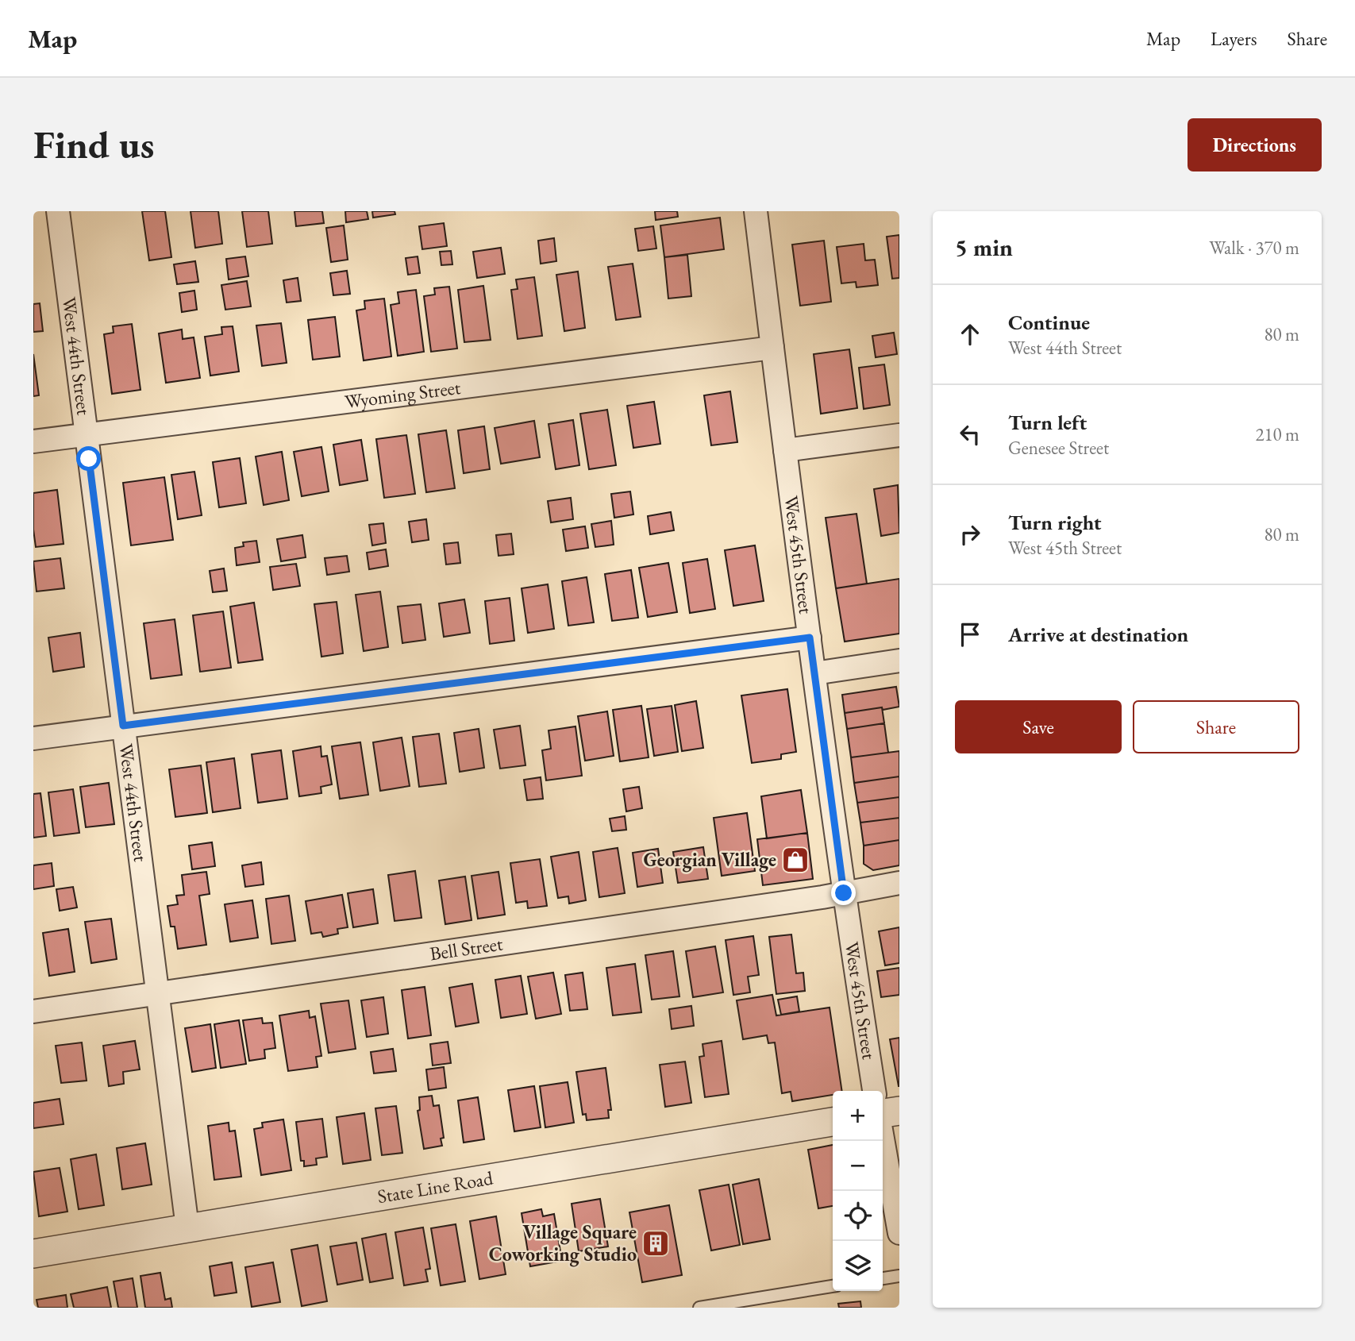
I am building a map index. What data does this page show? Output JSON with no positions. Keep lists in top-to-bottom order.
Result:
{
  "streets": {
    "street": [
      "West 44th Street",
      "Wyoming Street",
      "West 45th Street",
      "Bell Street",
      "State Line Road"
    ]
  },
  "crossings": [
    ["West 44th Street", "Wyoming Street"],
    ["West 44th Street", "Bell Street"],
    ["West 44th Street", "State Line Road"],
    ["Wyoming Street", "West 45th Street"],
    ["West 45th Street", "Bell Street"]
  ],
  "places": {
    "shop": ["Georgian Village"],
    "building": ["Village Square Coworking Studio"]
  },
  "page": {
    "header": "Map",
    "nav": ["Map", "Layers", "Share"],
    "buttons": [
      "Directions",
      ["Save", "Share"]
    ],
    "title": "Find us",
    "heading": ["5 min", "Walk · 370 m"],
    "list": [
      ["Continue", "West 44th Street", "80 m"],
      ["Turn left", "Genesee Street", "210 m"],
      ["Turn right", "West 45th Street", "80 m"],
      "Arrive at destination"
    ],
    "map_buttons": ["+", "−"]
  }
}
